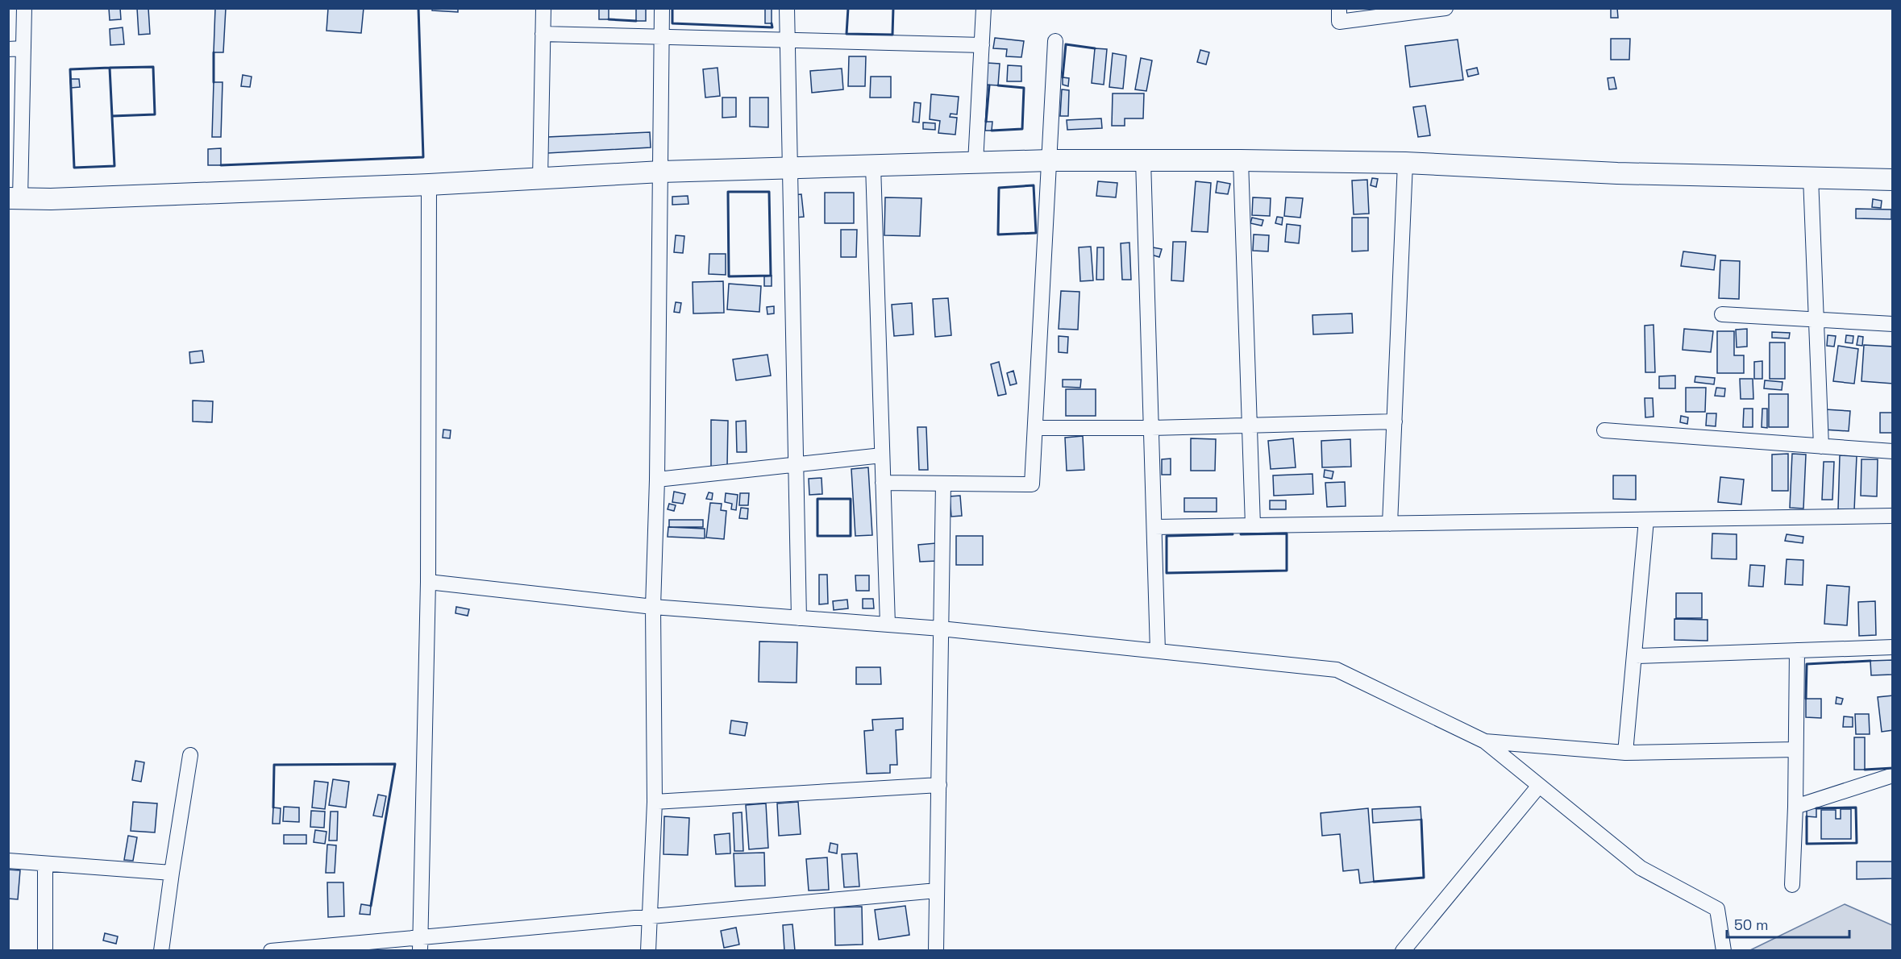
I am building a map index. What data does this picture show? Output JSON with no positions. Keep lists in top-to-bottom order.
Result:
{
  "scale_bar": "50 m"
}
